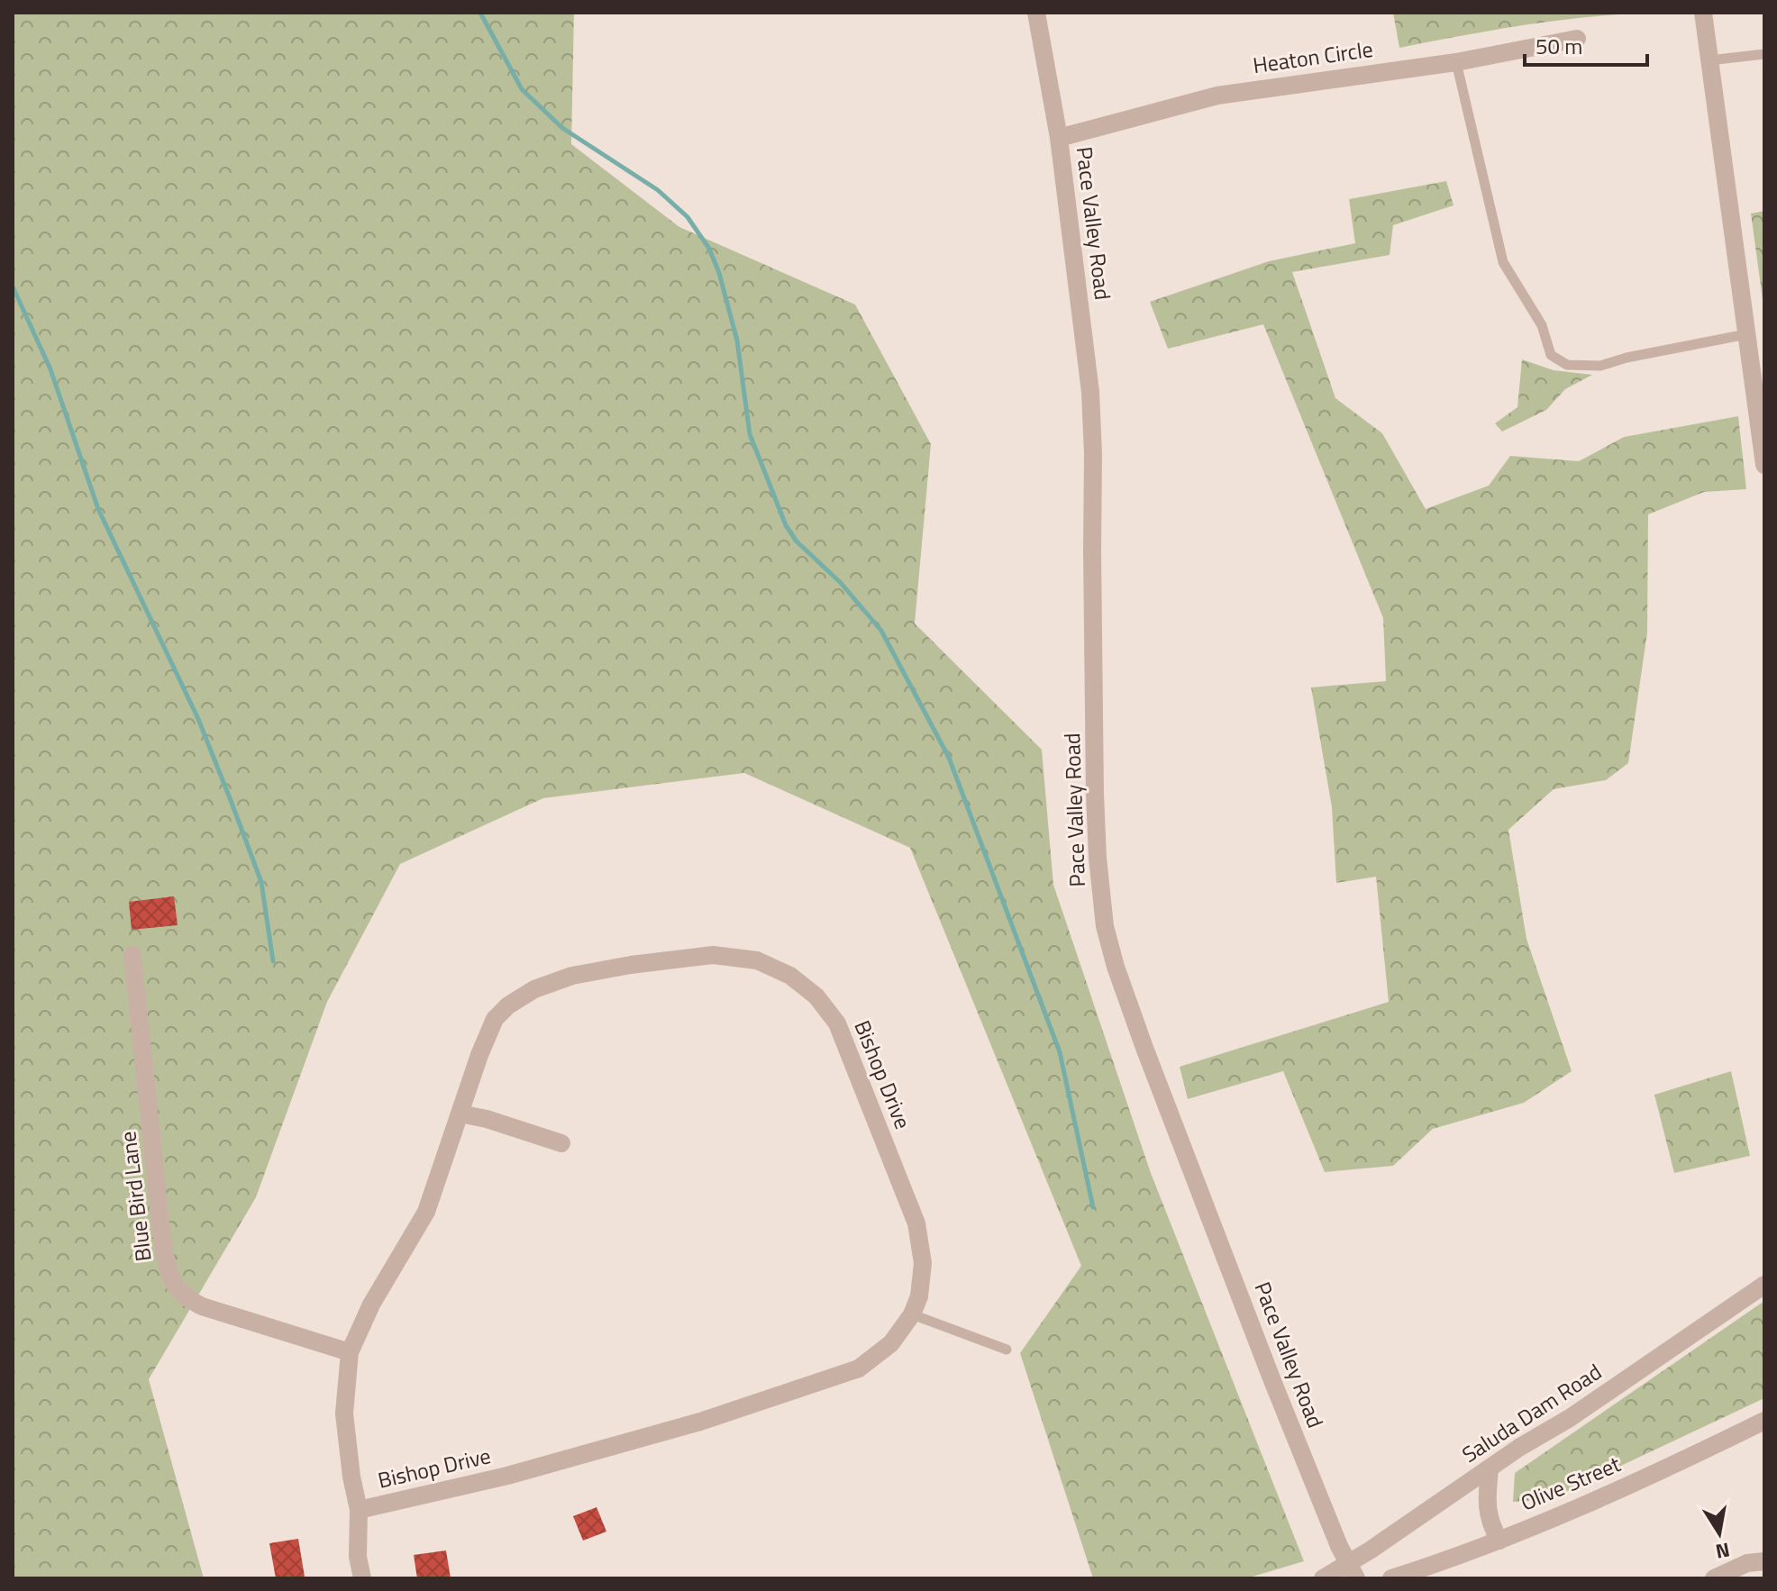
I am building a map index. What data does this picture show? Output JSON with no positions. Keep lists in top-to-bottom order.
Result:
{
  "streets": {
    "street": [
      "Heaton Circle",
      "Pace Valley Road",
      "Bishop Drive",
      "Blue Bird Lane",
      "Saluda Dam Road",
      "Olive Street"
    ]
  },
  "crossings": [
    ["Heaton Circle", "Pace Valley Road"],
    ["Pace Valley Road", "Saluda Dam Road"],
    ["Bishop Drive", "Blue Bird Lane"]
  ],
  "scale_bar": "50 m",
  "north": "bottom"
}
